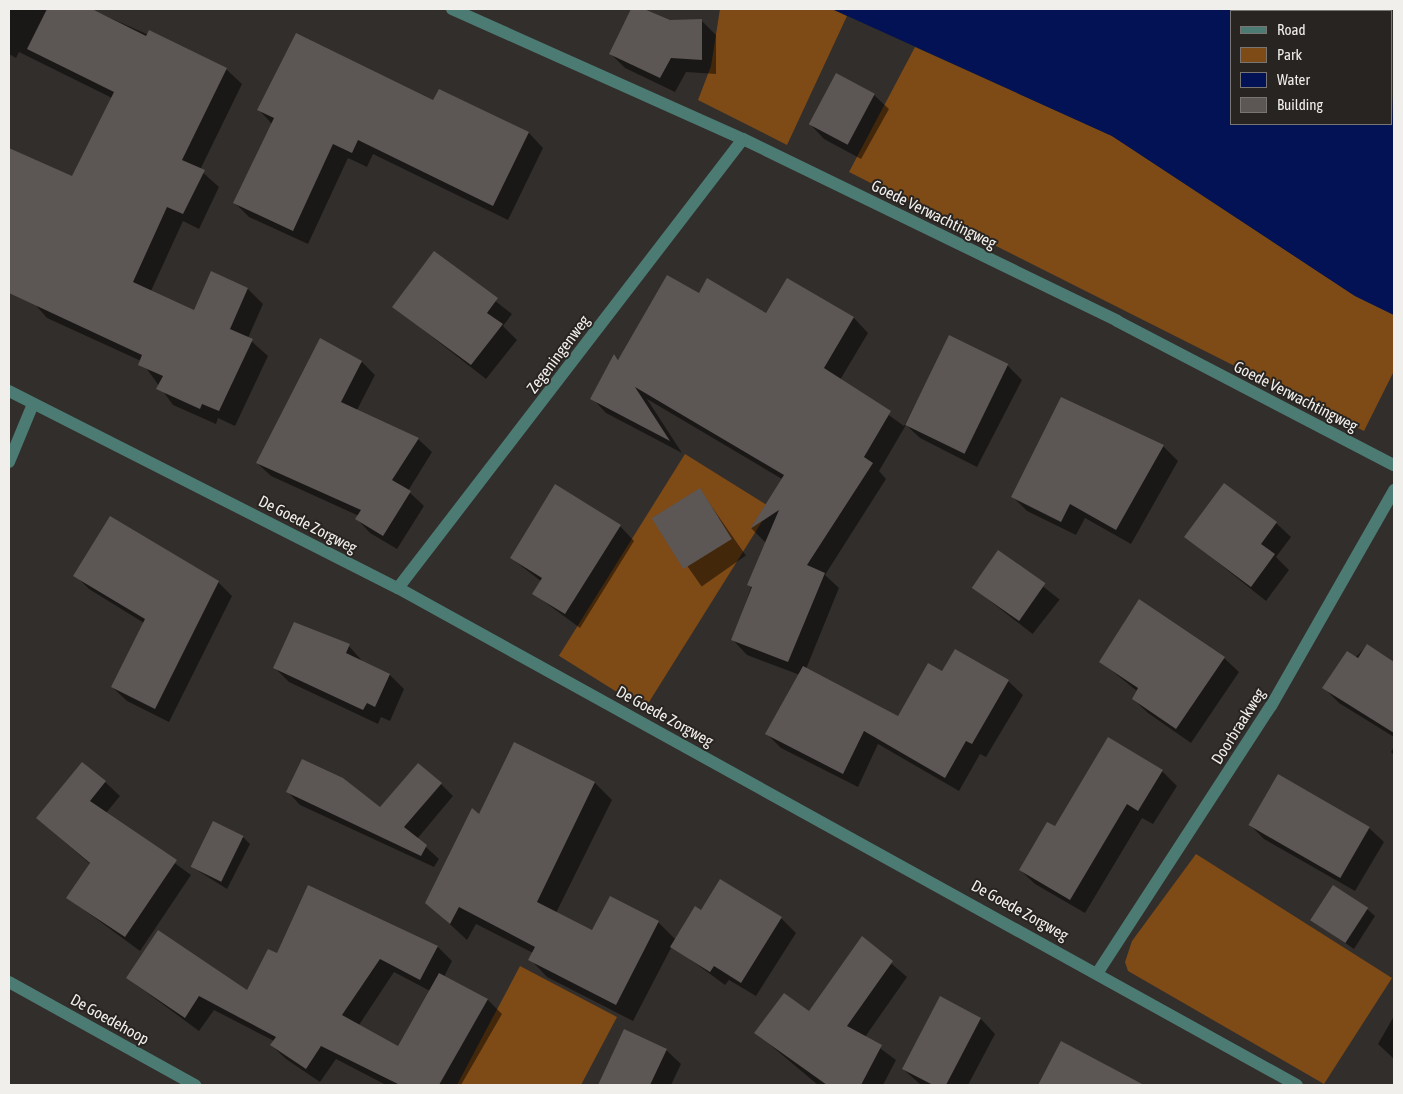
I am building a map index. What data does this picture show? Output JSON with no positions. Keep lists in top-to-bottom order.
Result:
{
  "streets": {
    "street": [
      "Goede Verwachtingweg",
      "Zegeningenweg",
      "De Goede Zorgweg",
      "Doorbraakweg",
      "De Goedehoop"
    ]
  },
  "crossings": [
    ["Goede Verwachtingweg", "Zegeningenweg"],
    ["Zegeningenweg", "De Goede Zorgweg"],
    ["De Goede Zorgweg", "Doorbraakweg"]
  ],
  "legend": [
    "Road",
    "Park",
    "Water",
    "Building"
  ]
}
